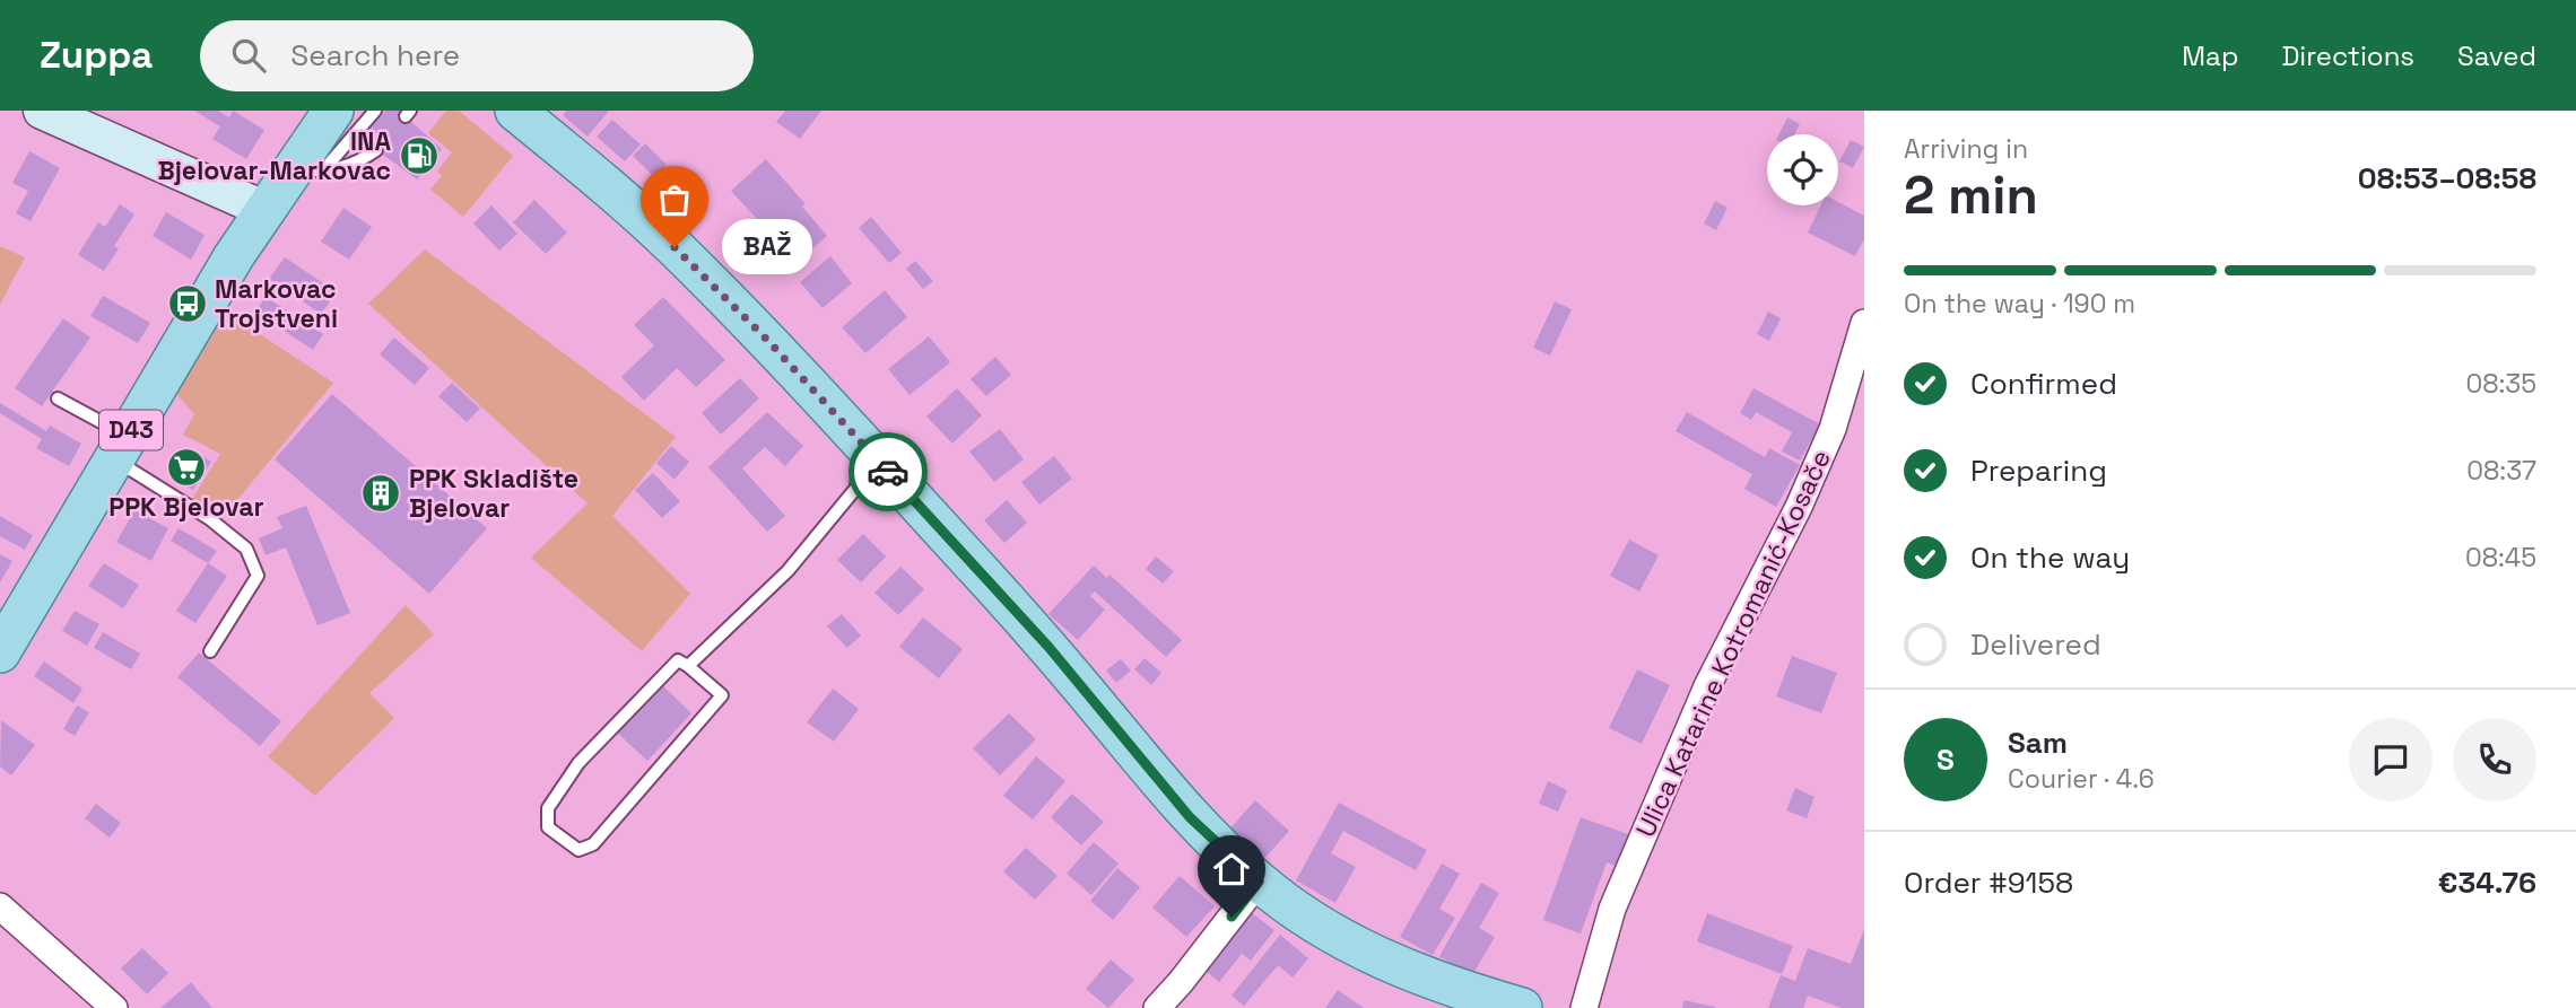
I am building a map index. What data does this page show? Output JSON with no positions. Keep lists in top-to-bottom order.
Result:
{
  "streets": {
    "main road": ["D43"],
    "street": ["Ulica Katarine Kotromanić-Kosače"]
  },
  "places": {
    "fuel station": ["INA Bjelovar-Markovac"],
    "other": ["BAŽ"],
    "bus stop": ["Markovac Trojstveni"],
    "supermarket": ["PPK Bjelovar"],
    "building": ["PPK Skladište Bjelovar"]
  },
  "page": {
    "header": "Zuppa",
    "search": "Search here",
    "nav": ["Map", "Directions", "Saved"],
    "heading": ["2 min", "Arriving in", "08:53–08:58"],
    "panel": [
      "Sam",
      "Courier · 4.6",
      "Order #9158",
      "€34.76"
    ],
    "bubble": "BAŽ",
    "bar": "On the way · 190 m",
    "list": [
      ["Confirmed", "08:35"],
      ["Preparing", "08:37"],
      ["On the way", "08:45"],
      "Delivered"
    ],
    "round": "S"
  }
}
